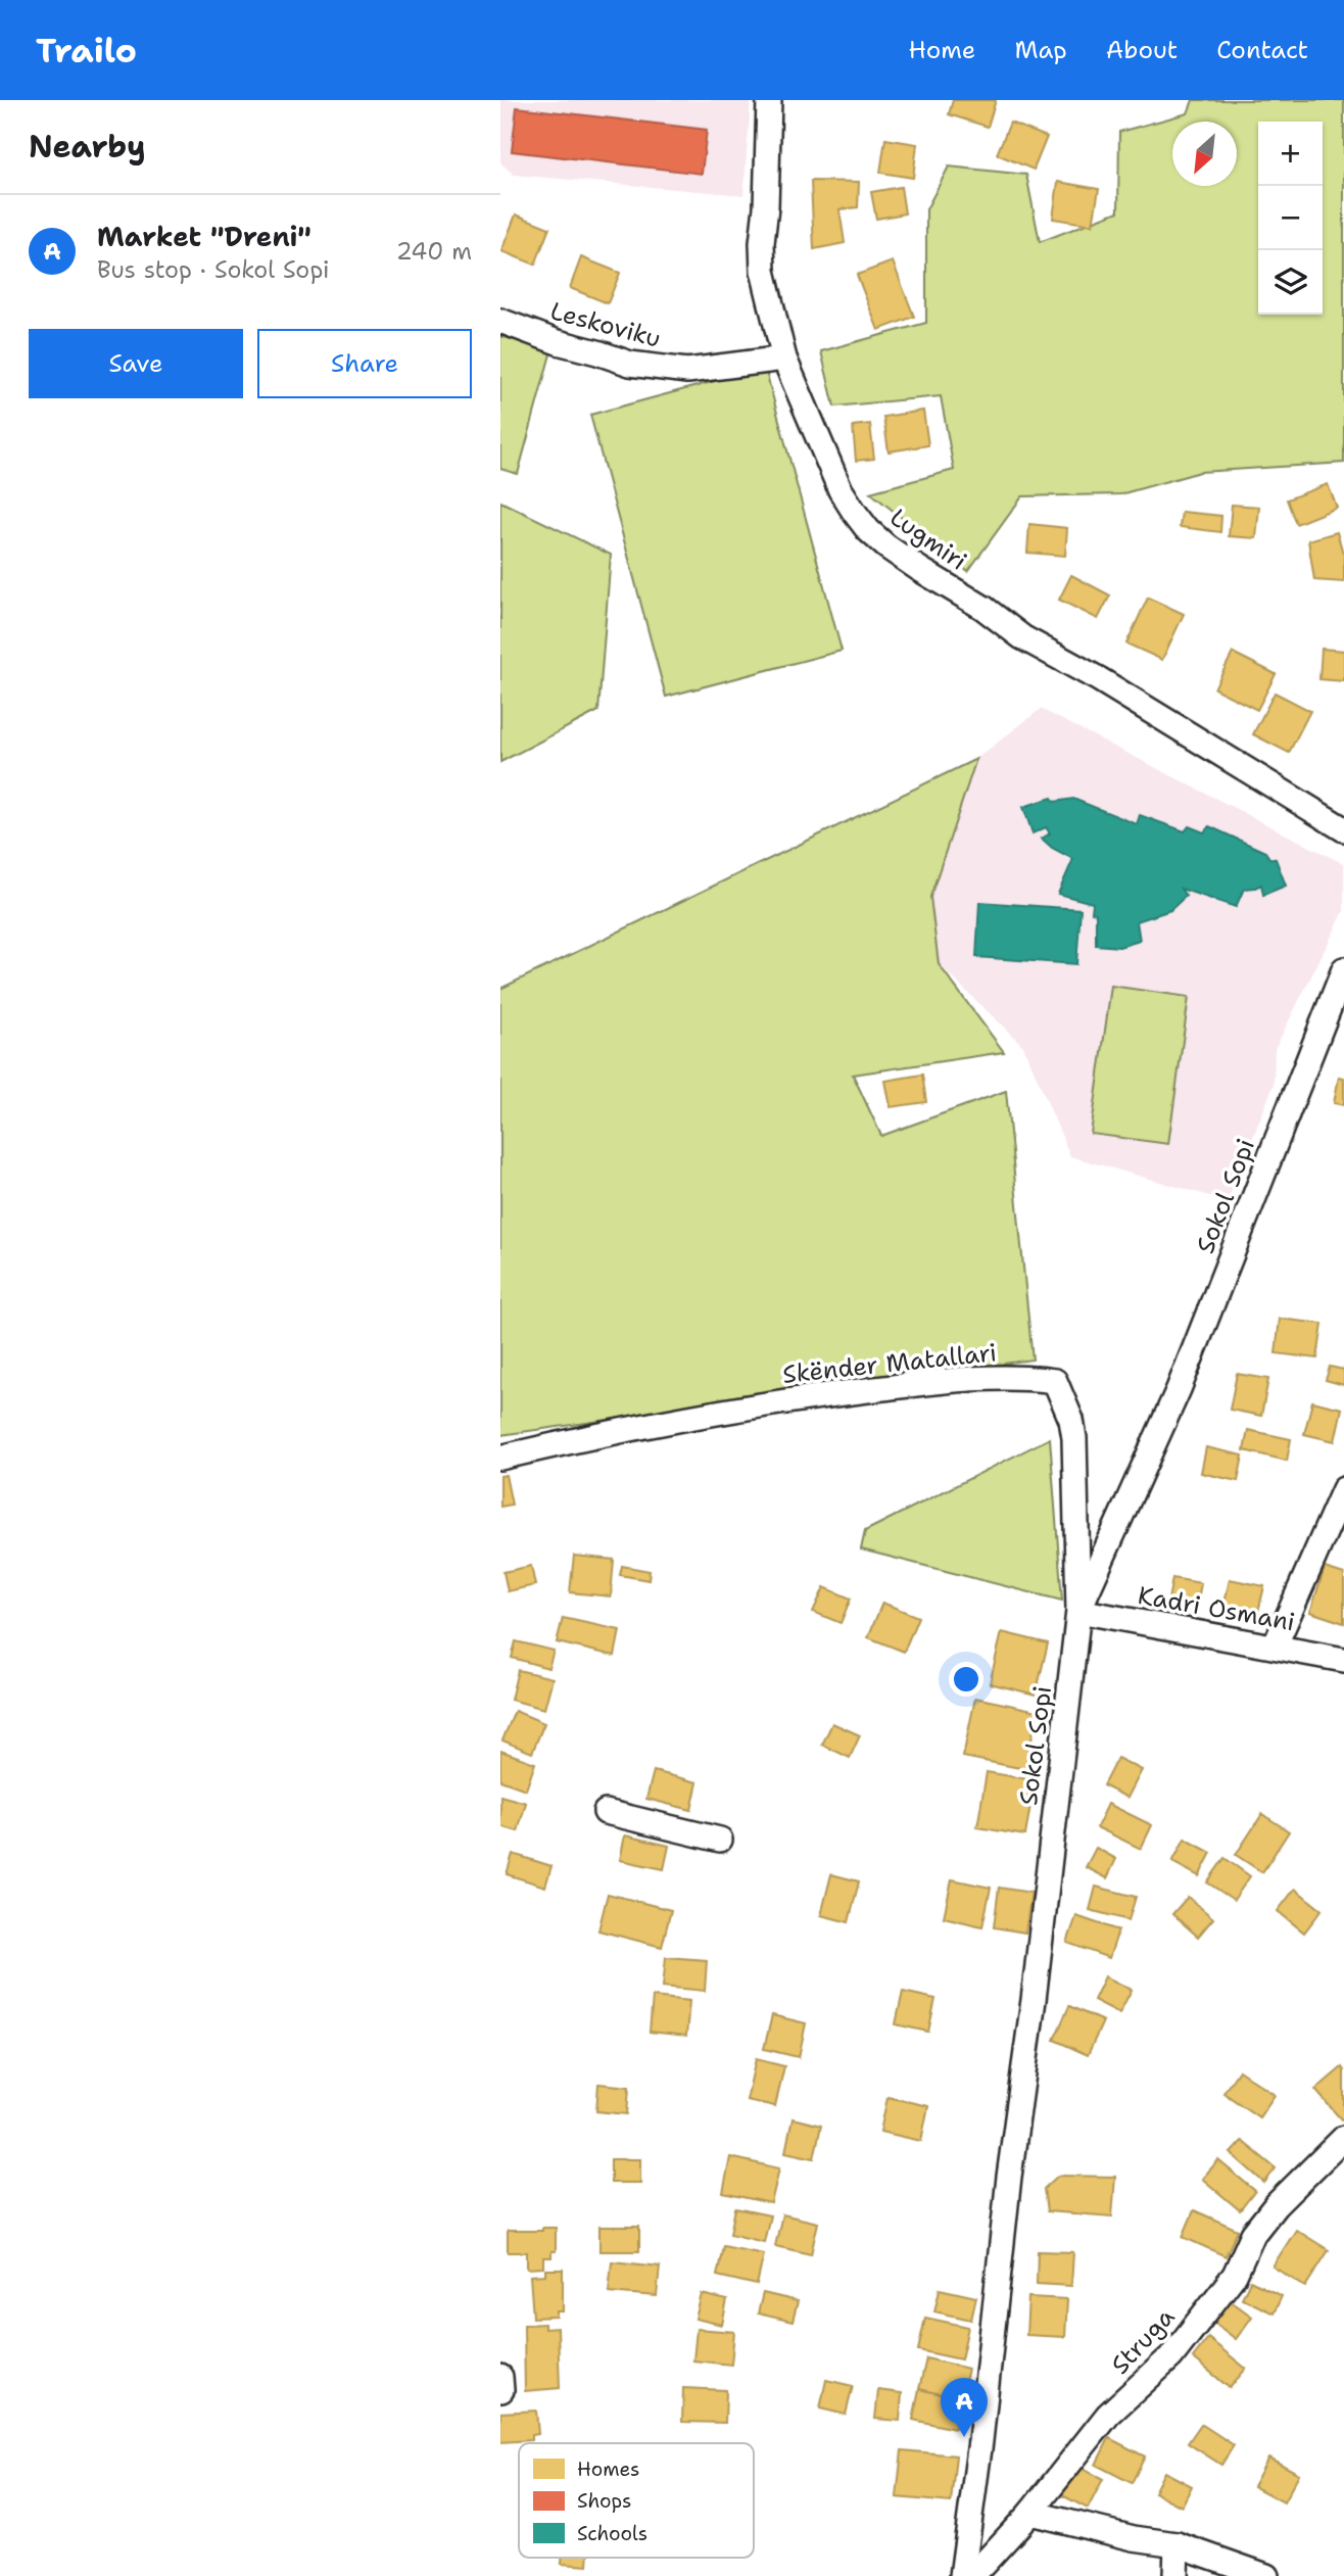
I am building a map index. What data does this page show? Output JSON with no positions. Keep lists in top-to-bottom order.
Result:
{
  "streets": {
    "street": [
      "Leskoviku",
      "Lugmiri",
      "Sokol Sopi",
      "Skënder Matallari",
      "Kadri Osmani",
      "Struga"
    ]
  },
  "crossings": [
    ["Leskoviku", "Lugmiri"],
    ["Sokol Sopi", "Skënder Matallari"],
    ["Sokol Sopi", "Kadri Osmani"],
    ["Skënder Matallari", "Kadri Osmani"]
  ],
  "legend": ["Homes", "Shops", "Schools"],
  "north": "bottom left",
  "page": {
    "header": "Trailo",
    "nav": [
      "Home",
      "Map",
      "About",
      "Contact"
    ],
    "heading": "Nearby",
    "map_buttons": ["+", "−"],
    "list": [
      {
        "mark": "A",
        "name": "Market \"Dreni\"",
        "note": "Bus stop · Sokol Sopi",
        "value": "240 m"
      }
    ],
    "buttons": ["Save", "Share"],
    "pins": "A"
  }
}
